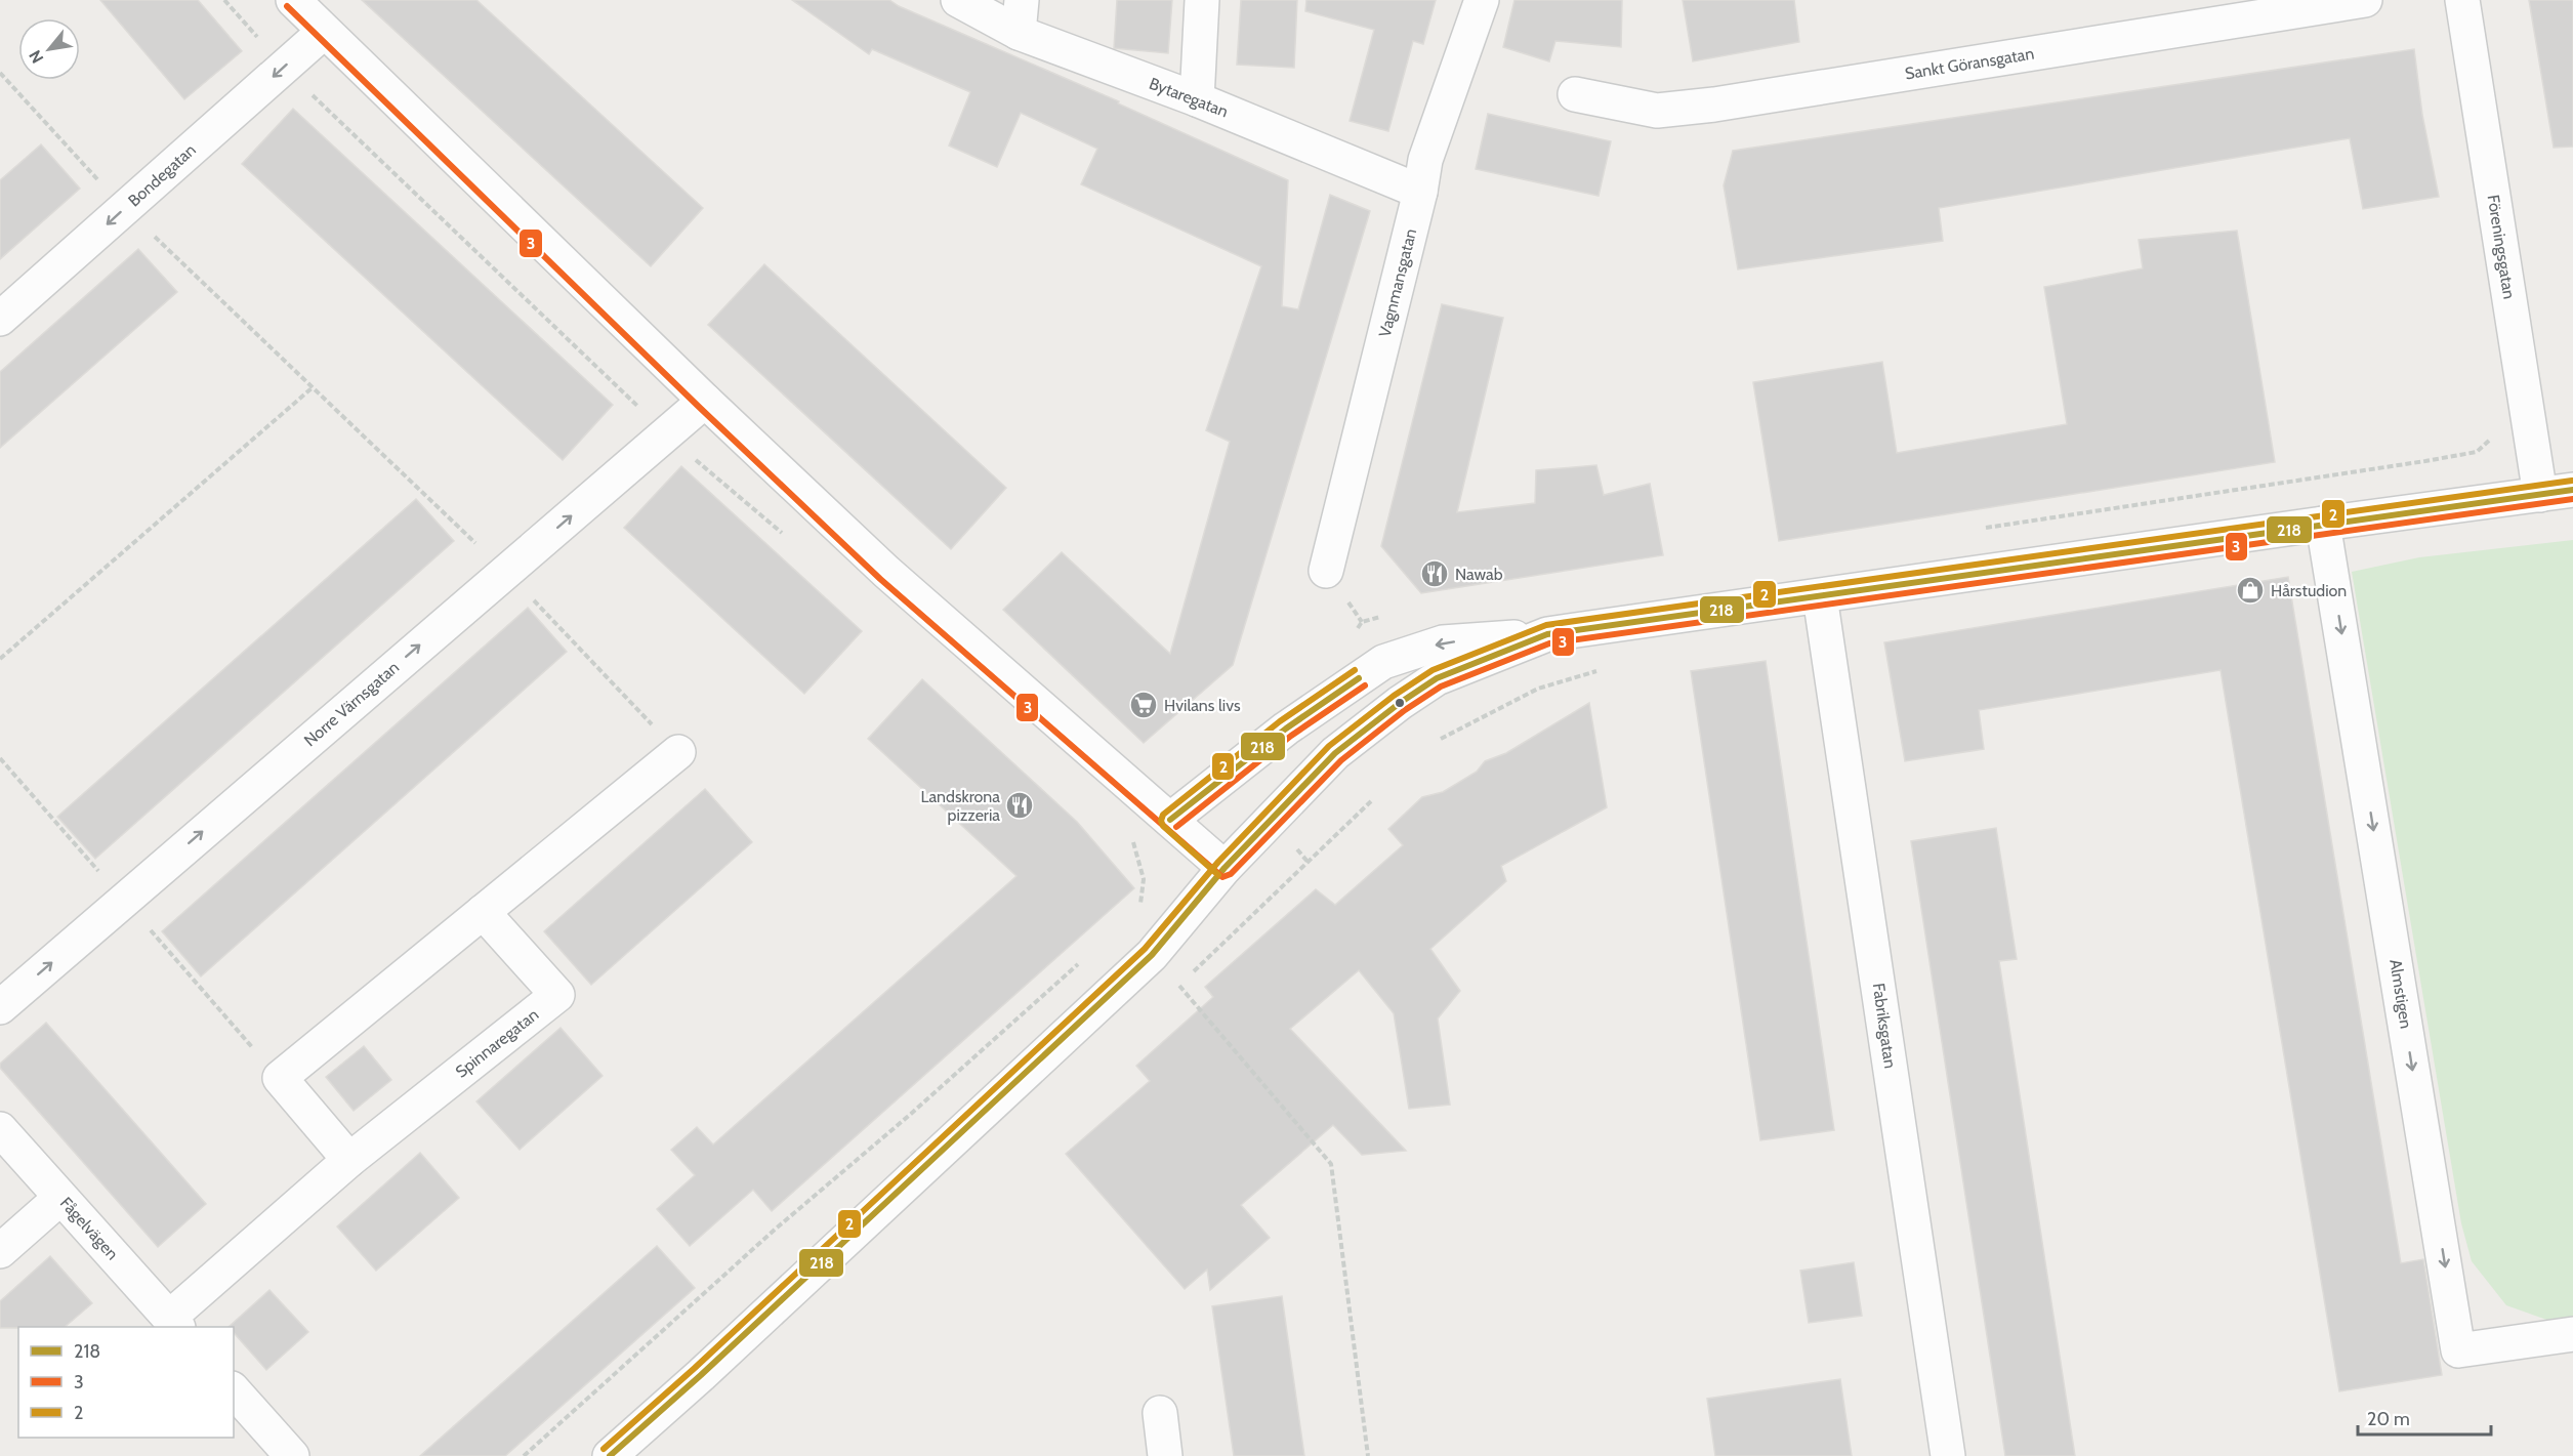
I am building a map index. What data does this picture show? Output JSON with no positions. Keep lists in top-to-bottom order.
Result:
{
  "streets": {
    "street": [
      "Sankt Göransgatan",
      "Bytaregatan",
      "Bondegatan",
      "Föreningsgatan",
      "Vagnmansgatan",
      "Norre Värnsgatan",
      "Almstigen",
      "Fabriksgatan",
      "Spinnaregatan",
      "Fågelvägen"
    ]
  },
  "crossings": [
    ["Bytaregatan", "Vagnmansgatan"],
    ["Spinnaregatan", "Fågelvägen"]
  ],
  "one_way": ["Bondegatan", "Norre Värnsgatan", "Almstigen"],
  "places": {
    "restaurant": ["Nawab", "Landskrona pizzeria"],
    "shop": ["Hårstudion"],
    "supermarket": ["Hvilans livs"]
  },
  "lines": ["transit line 3", "transit line 2", "transit line 218"],
  "legend": ["218", "3", "2"],
  "scale_bar": "20 m",
  "north": "bottom left"
}
